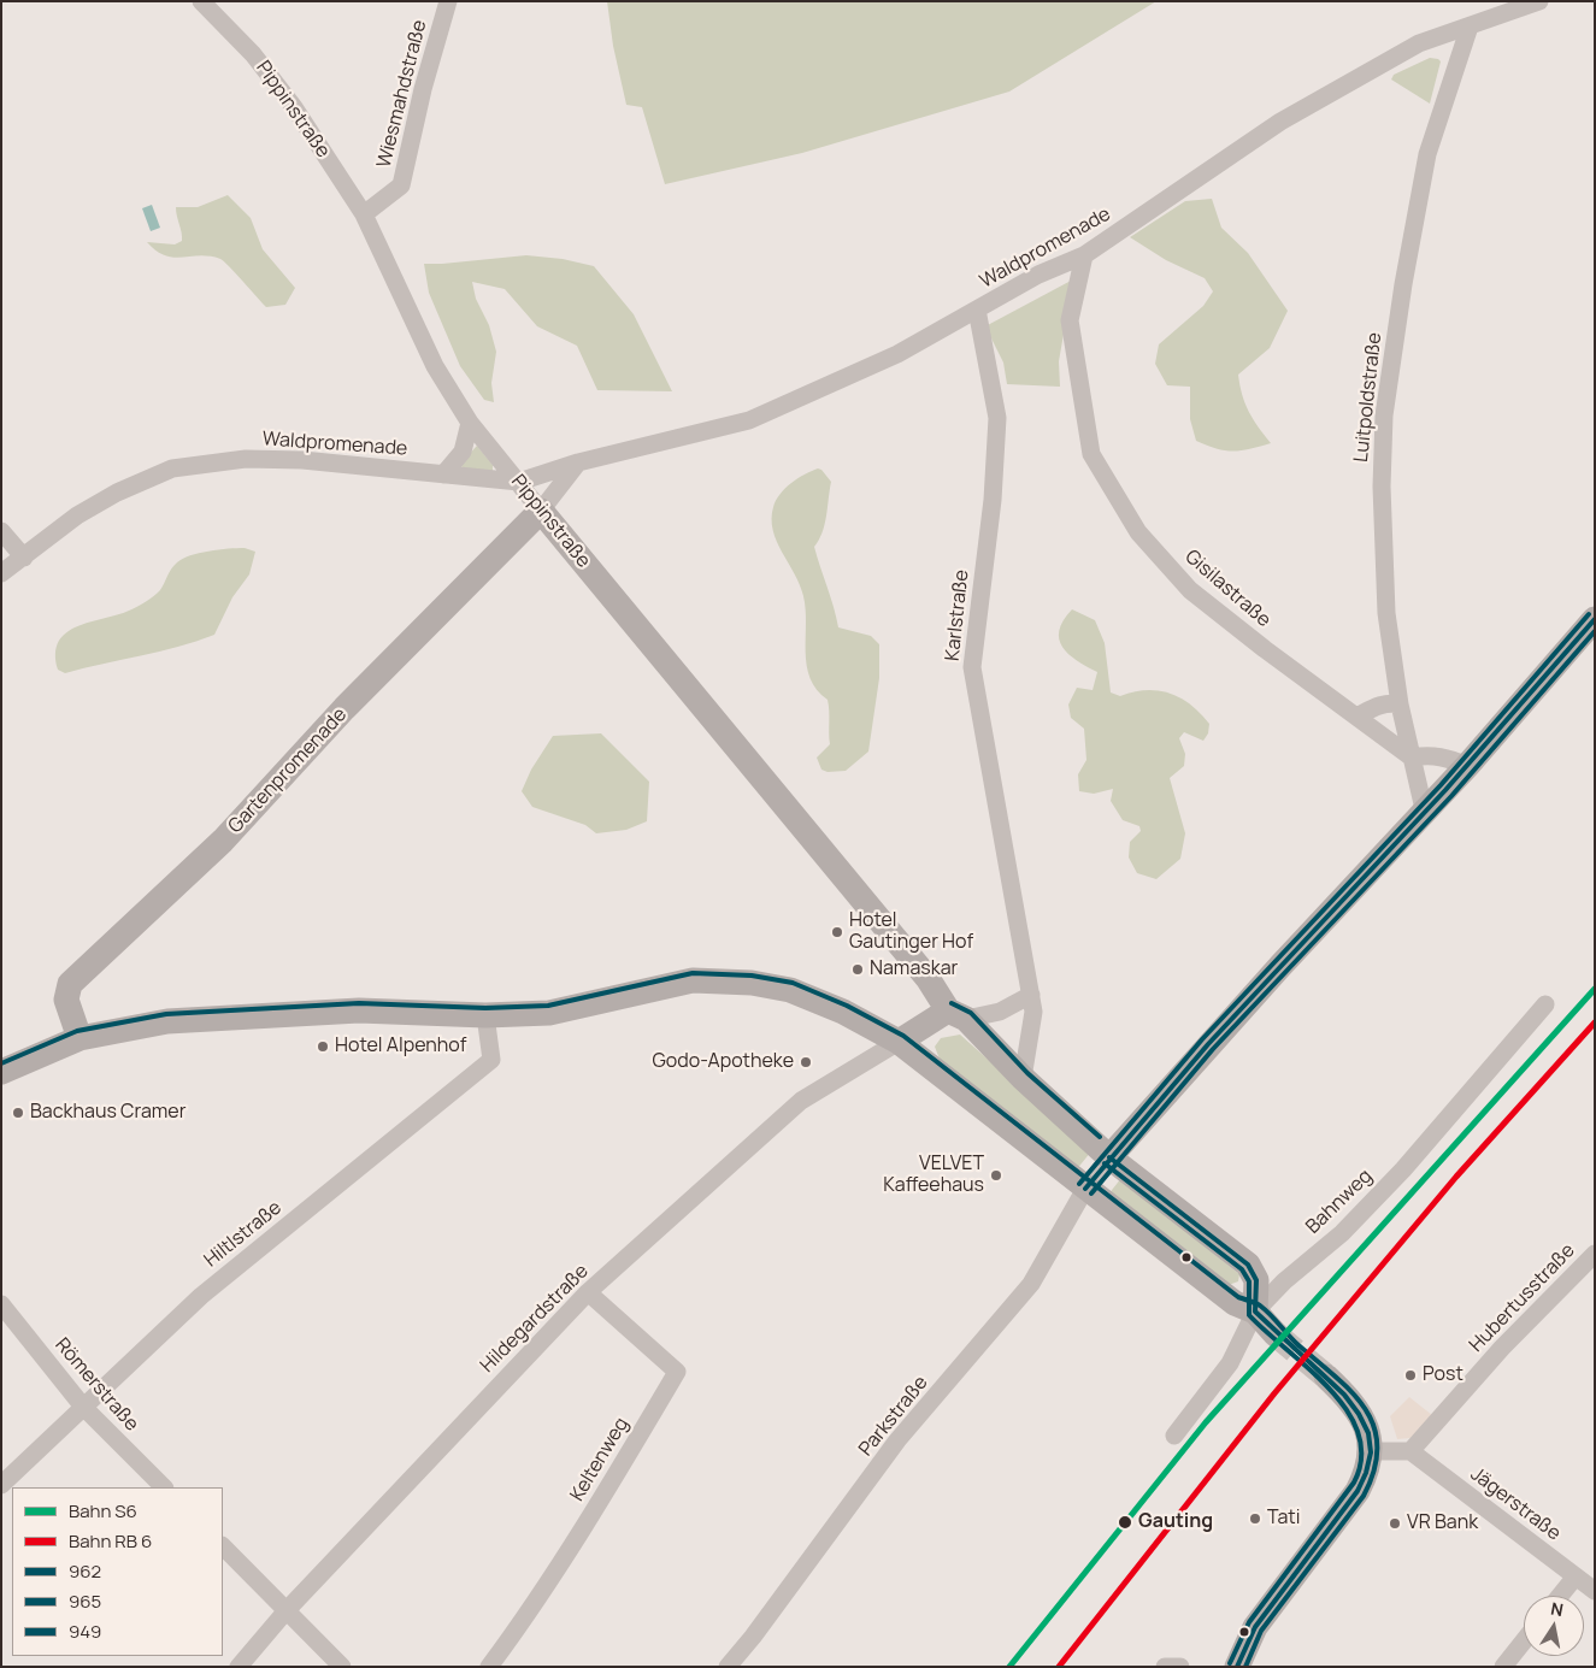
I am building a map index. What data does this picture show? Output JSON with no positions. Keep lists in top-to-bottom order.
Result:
{
  "streets": {
    "street": [
      "Wiesmahdstraße",
      "Pippinstraße",
      "Waldpromenade",
      "Luitpoldstraße",
      "Gisilastraße",
      "Karlstraße",
      "Gartenpromenade",
      "Bahnweg",
      "Hiltlstraße",
      "Hubertusstraße",
      "Hildegardstraße",
      "Römerstraße",
      "Parkstraße",
      "Keltenweg",
      "Jägerstraße"
    ]
  },
  "crossings": [
    ["Wiesmahdstraße", "Pippinstraße"],
    ["Pippinstraße", "Waldpromenade"],
    ["Pippinstraße", "Karlstraße"],
    ["Pippinstraße", "Gartenpromenade"],
    ["Pippinstraße", "Bahnweg"],
    ["Pippinstraße", "Parkstraße"],
    ["Waldpromenade", "Luitpoldstraße"],
    ["Waldpromenade", "Gisilastraße"],
    ["Waldpromenade", "Karlstraße"],
    ["Luitpoldstraße", "Gisilastraße"],
    ["Hiltlstraße", "Römerstraße"],
    ["Hubertusstraße", "Jägerstraße"],
    ["Hildegardstraße", "Keltenweg"]
  ],
  "places": [
    "Hotel Gautinger Hof",
    "Namaskar",
    "Hotel Alpenhof",
    "Godo-Apotheke",
    "Backhaus Cramer",
    "VELVET Kaffeehaus",
    "Post",
    "Tati",
    "Gauting",
    "VR Bank"
  ],
  "lines": [
    "transit line 949",
    "transit line 962",
    "transit line 965",
    "rail line S6"
  ],
  "legend": [
    "Bahn S6",
    "Bahn RB 6",
    "962",
    "965",
    "949"
  ],
  "north": "top"
}
